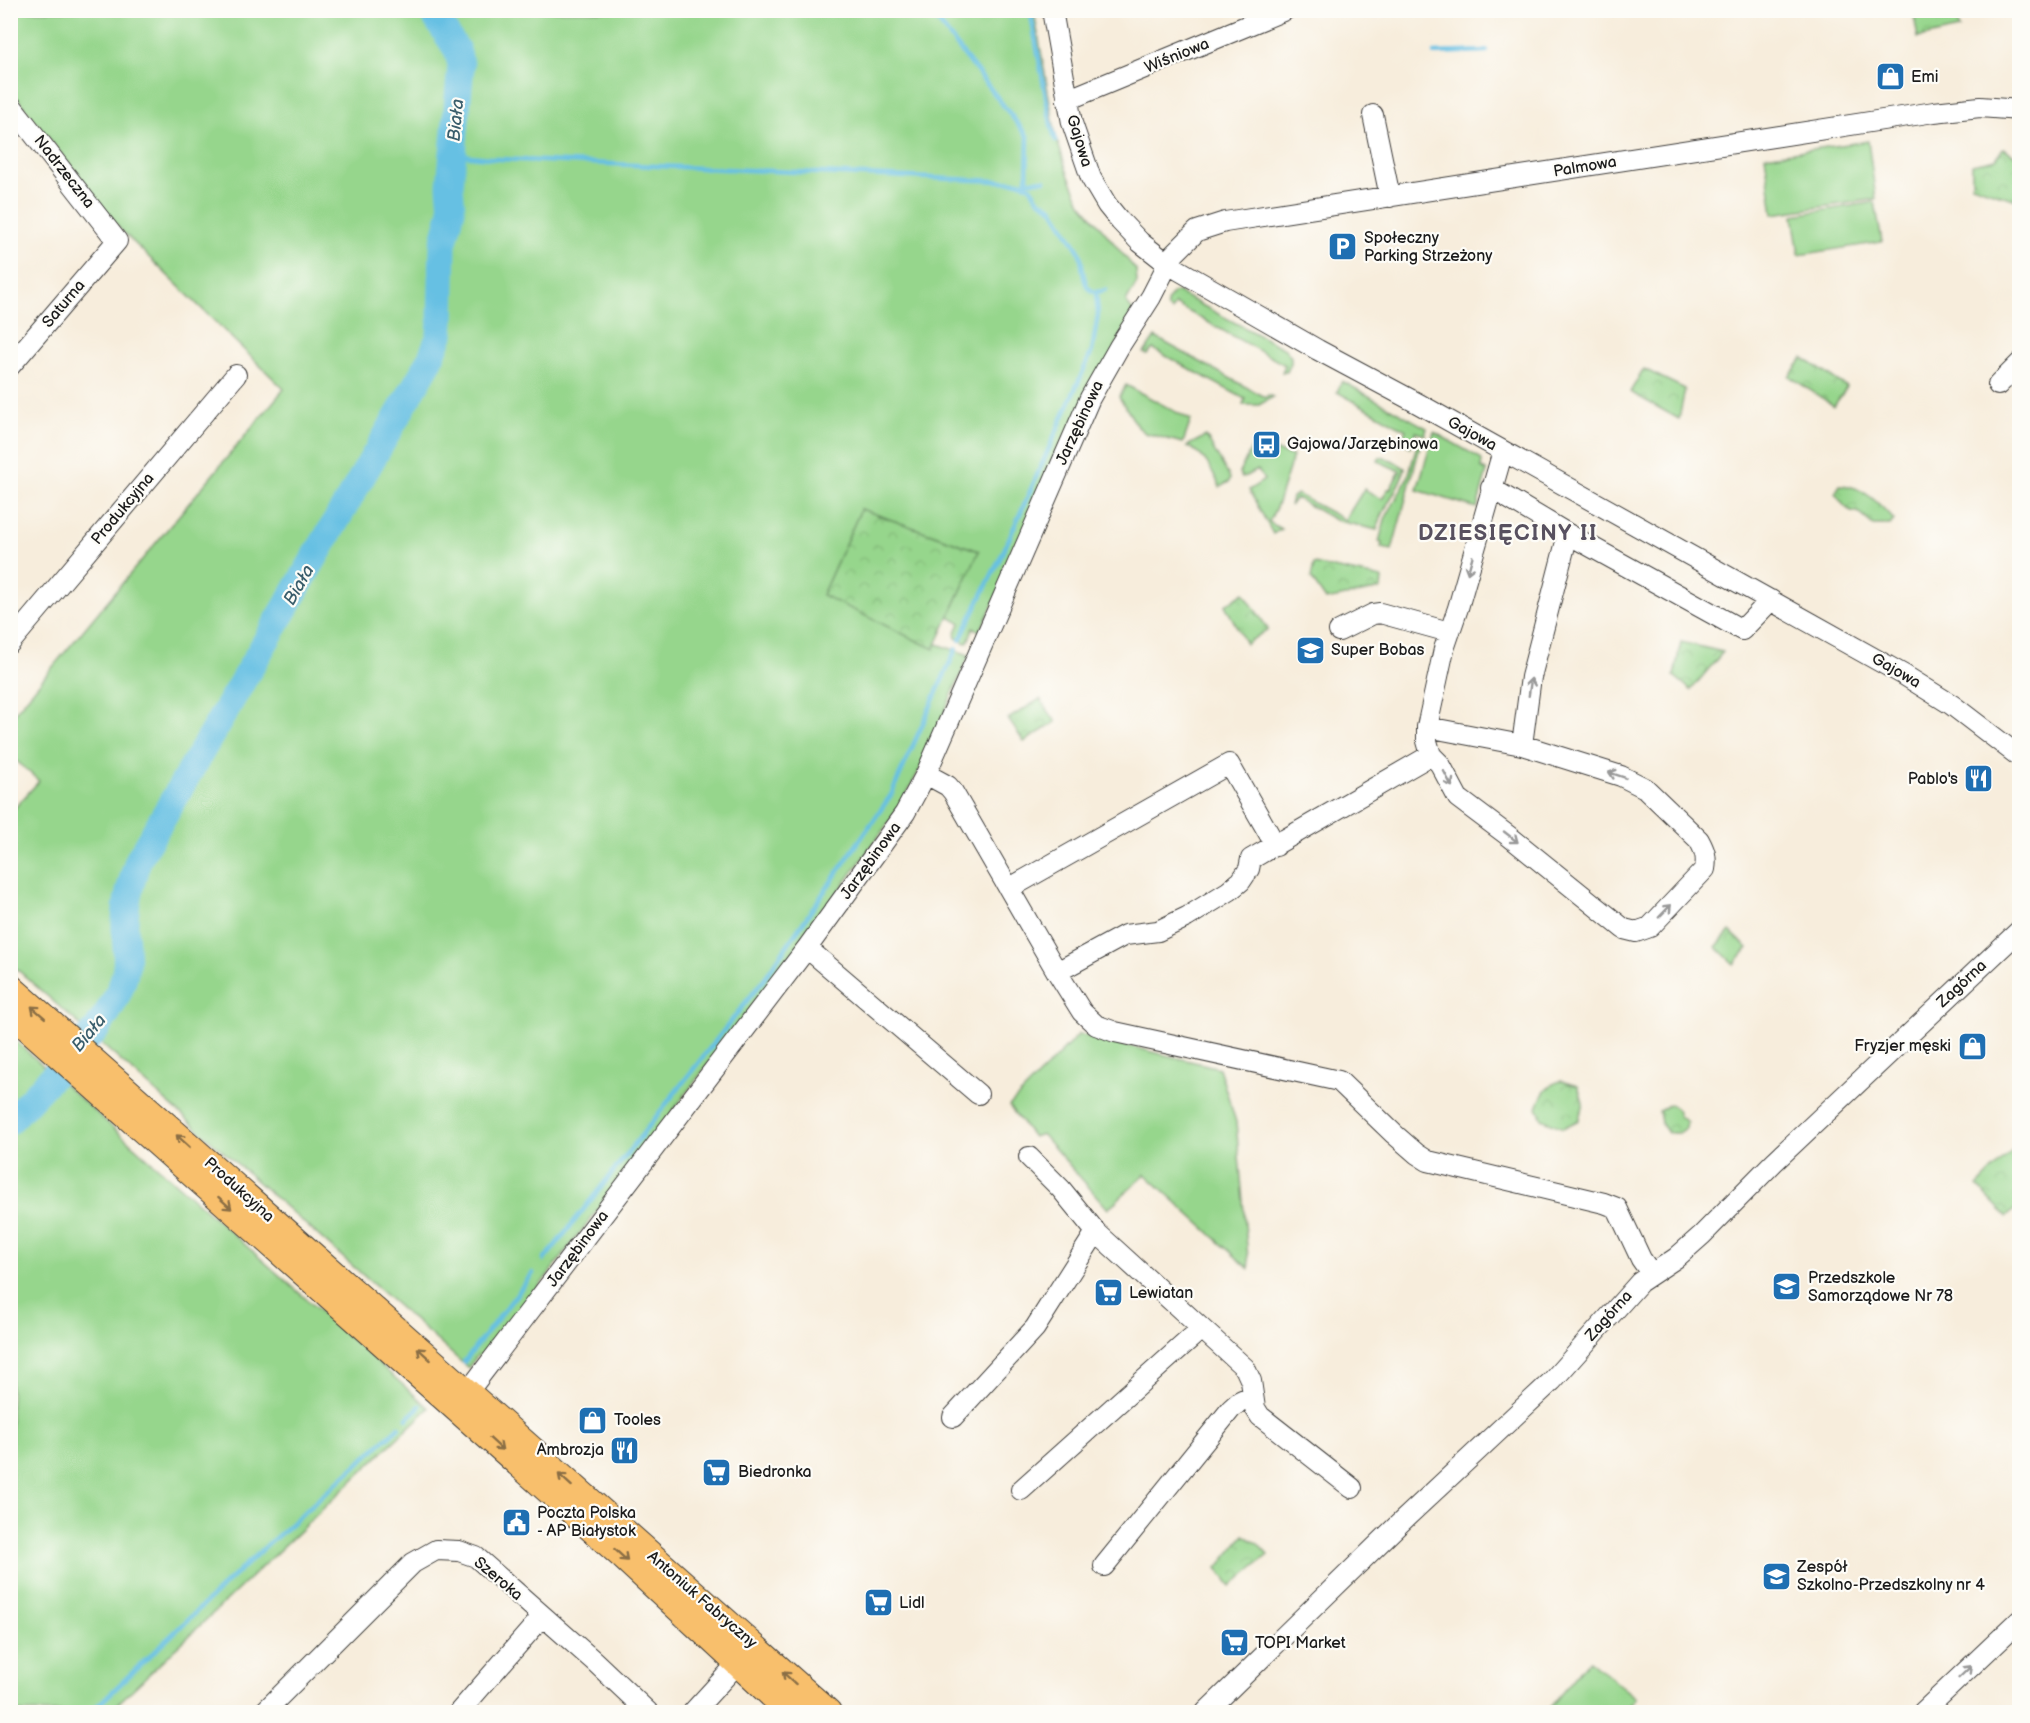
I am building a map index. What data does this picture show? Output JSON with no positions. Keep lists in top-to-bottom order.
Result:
{
  "streets": {
    "main road": ["Produkcyjna", "Antoniuk Fabryczny"],
    "street": [
      "Wiśniowa",
      "Gajowa",
      "Palmowa",
      "Nadrzeczna",
      "Saturna",
      "Jarzębinowa",
      "Zagórna",
      "Szeroka"
    ]
  },
  "crossings": [
    ["Wiśniowa", "Gajowa"],
    ["Gajowa", "Palmowa"],
    ["Gajowa", "Jarzębinowa"],
    ["Palmowa", "Jarzębinowa"],
    ["Nadrzeczna", "Saturna"],
    ["Jarzębinowa", "Produkcyjna"],
    ["Jarzębinowa", "Antoniuk Fabryczny"],
    ["Produkcyjna", "Antoniuk Fabryczny"]
  ],
  "districts": ["DZIESIĘCINY II"],
  "water": ["Biała"],
  "places": {
    "shop": ["Emi", "Fryzjer męski", "Tooles"],
    "parking": ["Społeczny Parking Strzeżony"],
    "bus stop": ["Gajowa/Jarzębinowa"],
    "school or university": ["Super Bobas", "Przedszkole Samorządowe Nr 78", "Zespół Szkolno-Przedszkolny nr 4"],
    "restaurant": ["Pablo's", "Ambrozja"],
    "supermarket": [
      "Lewiatan",
      "Biedronka",
      "Lidl",
      "TOPI Market"
    ],
    "public building": ["Poczta Polska - AP Białystok"]
  }
}
